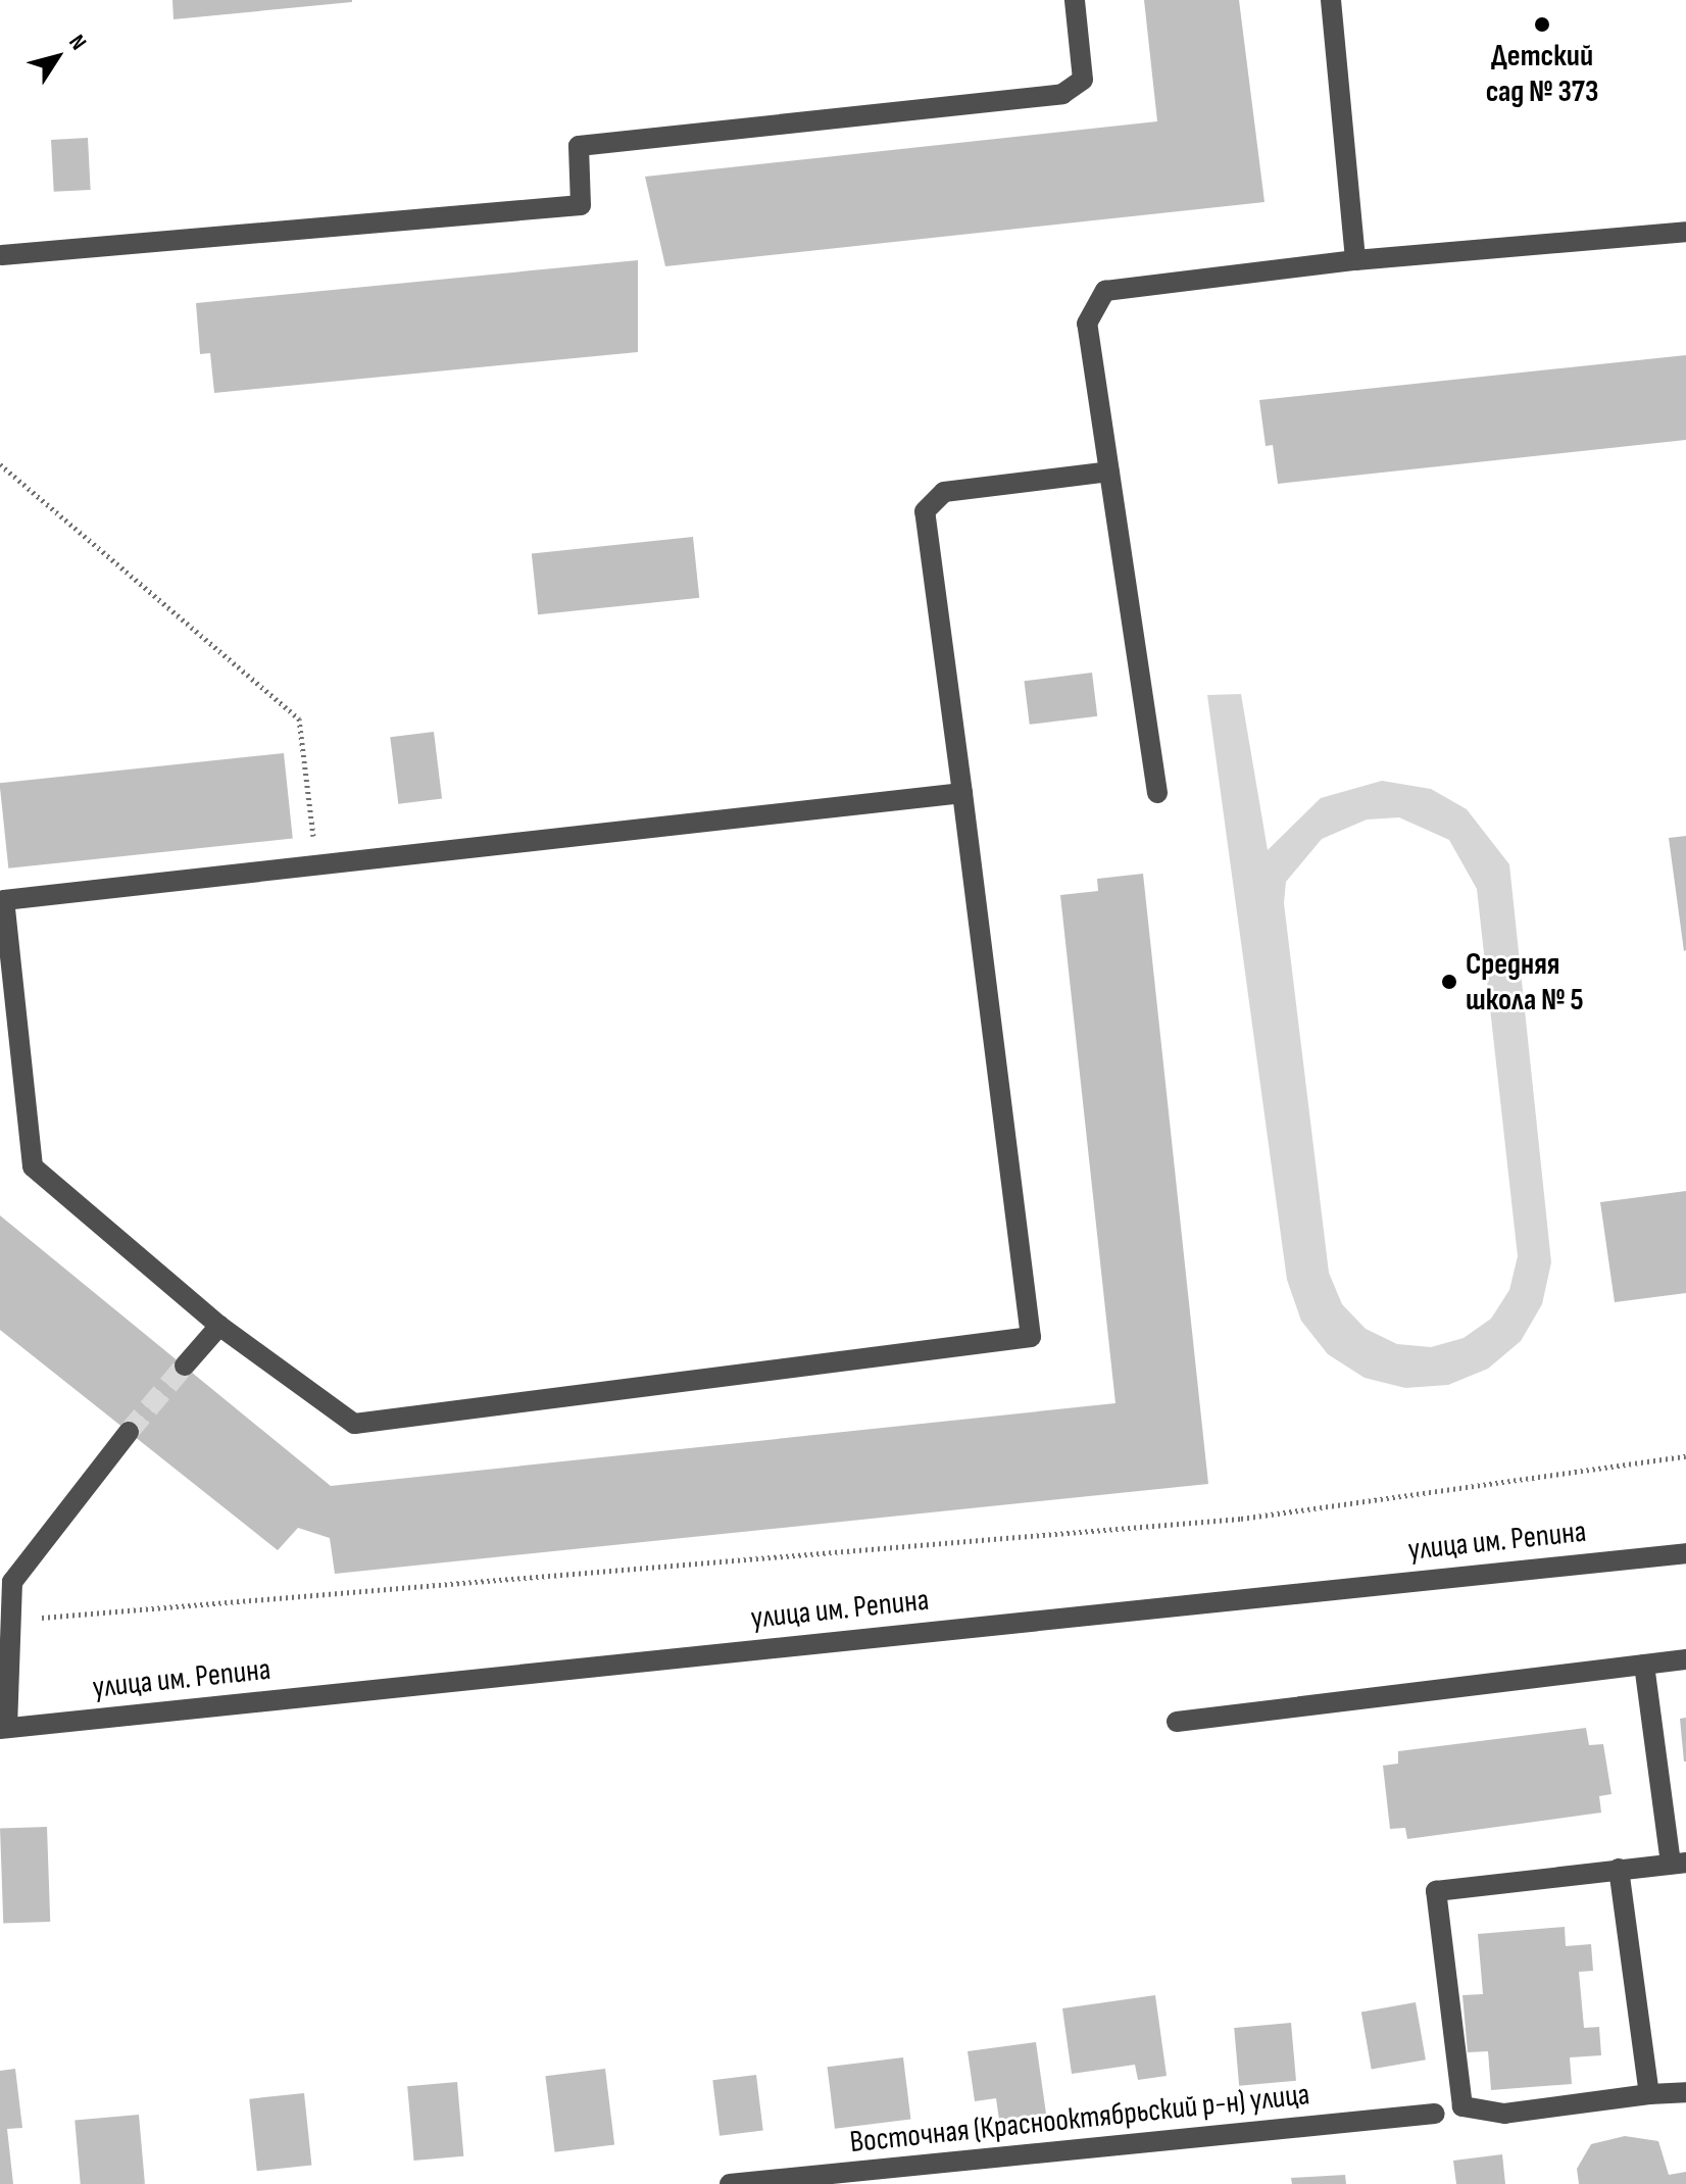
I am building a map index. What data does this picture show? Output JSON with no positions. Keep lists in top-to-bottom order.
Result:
{
  "streets": {
    "street": ["улица им. Репина", "Восточная (Краснооктябрьский р-н) улица"]
  },
  "places": ["Детский сад № 373", "Средняя школа № 5"],
  "north": "top right"
}
